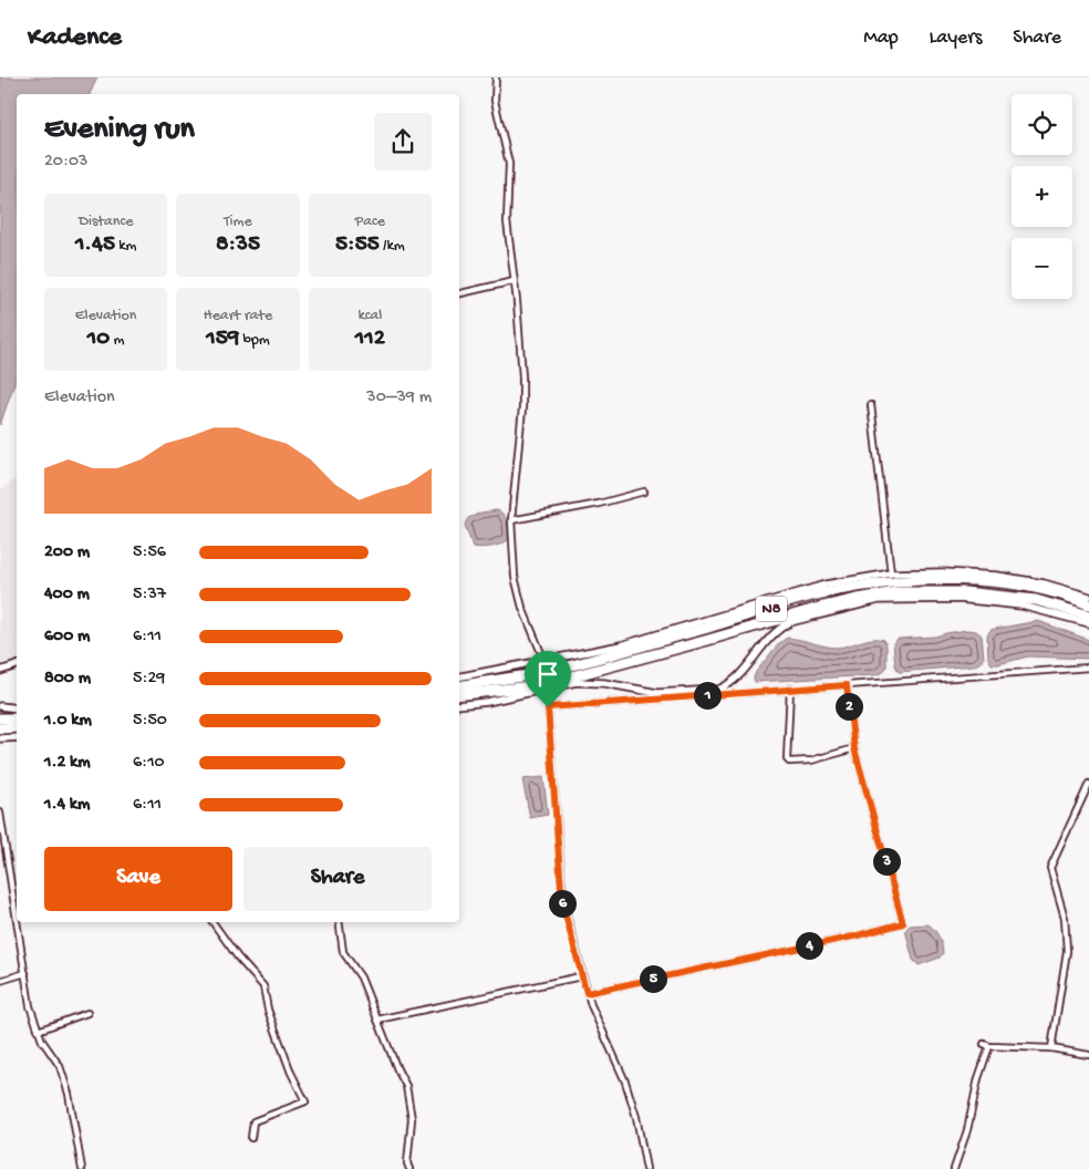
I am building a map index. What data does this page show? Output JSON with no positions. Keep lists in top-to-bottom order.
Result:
{
  "streets": {
    "highway": ["N8"]
  },
  "page": {
    "header": "Kadence",
    "nav": ["Map", "Layers", "Share"],
    "map_buttons": ["+", "−"],
    "heading": ["Evening run", "20:03"],
    "stats": [
      ["Distance", "1.45 km"],
      ["Time", "8:35"],
      ["Pace", "5:55 /km"],
      ["Elevation", "10 m"],
      ["Heart rate", "159 bpm"],
      ["kcal", "112"]
    ],
    "chart": ["Elevation", "30–39 m"],
    "list": [
      {
        "name": "200 m",
        "note": "5:56"
      },
      {
        "name": "400 m",
        "note": "5:37"
      },
      {
        "name": "600 m",
        "note": "6:11"
      },
      {
        "name": "800 m",
        "note": "5:29"
      },
      {
        "name": "1.0 km",
        "note": "5:50"
      },
      {
        "name": "1.2 km",
        "note": "6:10"
      },
      {
        "name": "1.4 km",
        "note": "6:11"
      }
    ],
    "pins": [
      "1",
      "2",
      "3",
      "6",
      "4",
      "5"
    ],
    "buttons": ["Save", "Share"]
  }
}
